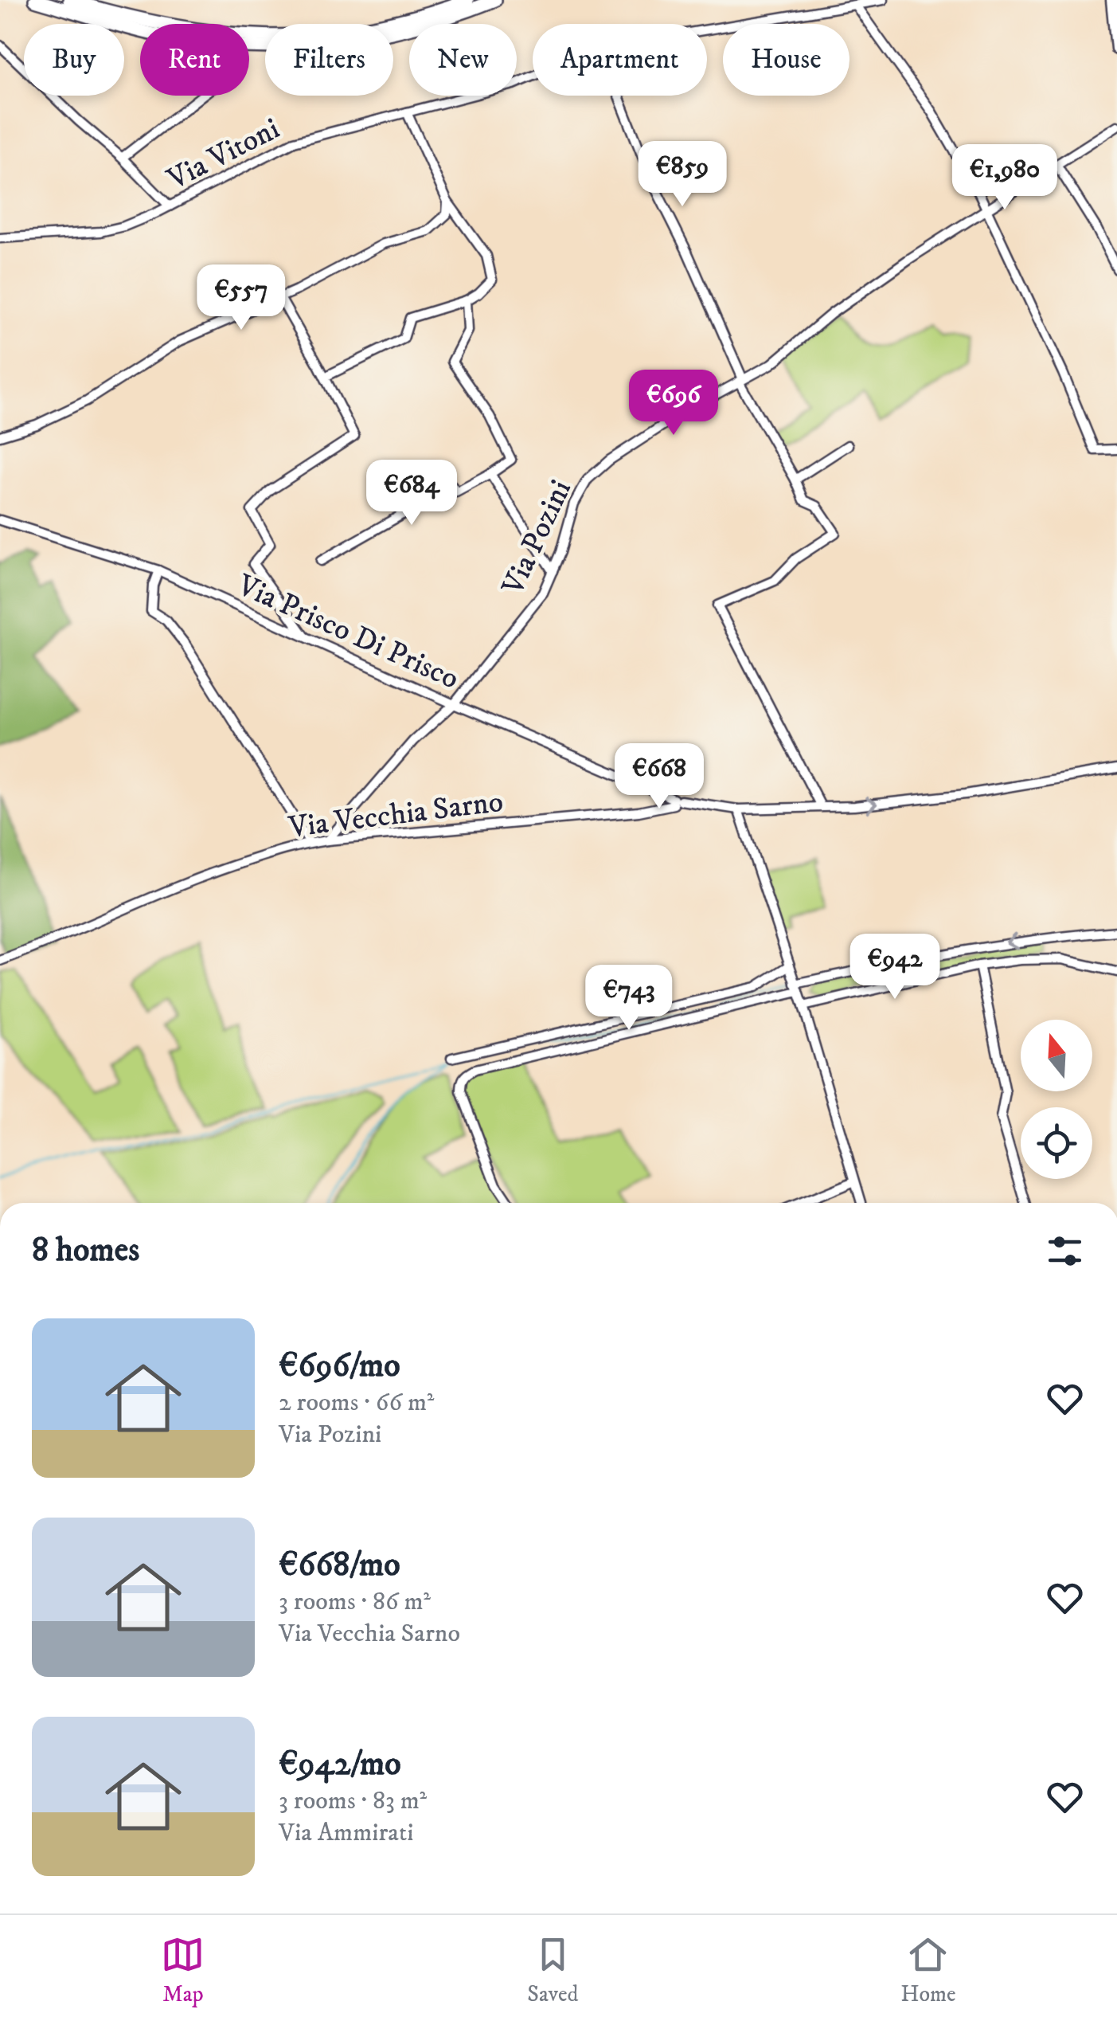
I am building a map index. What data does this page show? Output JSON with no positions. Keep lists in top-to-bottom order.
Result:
{
  "streets": {
    "street": [
      "Via Vitoni",
      "Via Pozini",
      "Via Prisco Di Prisco",
      "Via Vecchia Sarno"
    ]
  },
  "crossings": [
    ["Via Pozini", "Via Prisco Di Prisco"],
    ["Via Pozini", "Via Vecchia Sarno"],
    ["Via Prisco Di Prisco", "Via Vecchia Sarno"]
  ],
  "north": "top",
  "page": {
    "chip": [
      "Buy",
      "Rent",
      "Filters",
      "New",
      "Apartment",
      "House"
    ],
    "price": [
      "€859",
      "€1,980",
      "€557",
      "€696",
      "€684",
      "€668",
      "€942",
      "€743"
    ],
    "heading": "8 homes",
    "list": [
      {
        "name": "€696/mo",
        "note": "2 rooms · 66 m² · Via Pozini"
      },
      {
        "name": "€668/mo",
        "note": "3 rooms · 86 m² · Via Vecchia Sarno"
      },
      {
        "name": "€942/mo",
        "note": "3 rooms · 83 m² · Via Ammirati"
      }
    ],
    "tabs": ["Map", "Saved", "Home"]
  }
}
